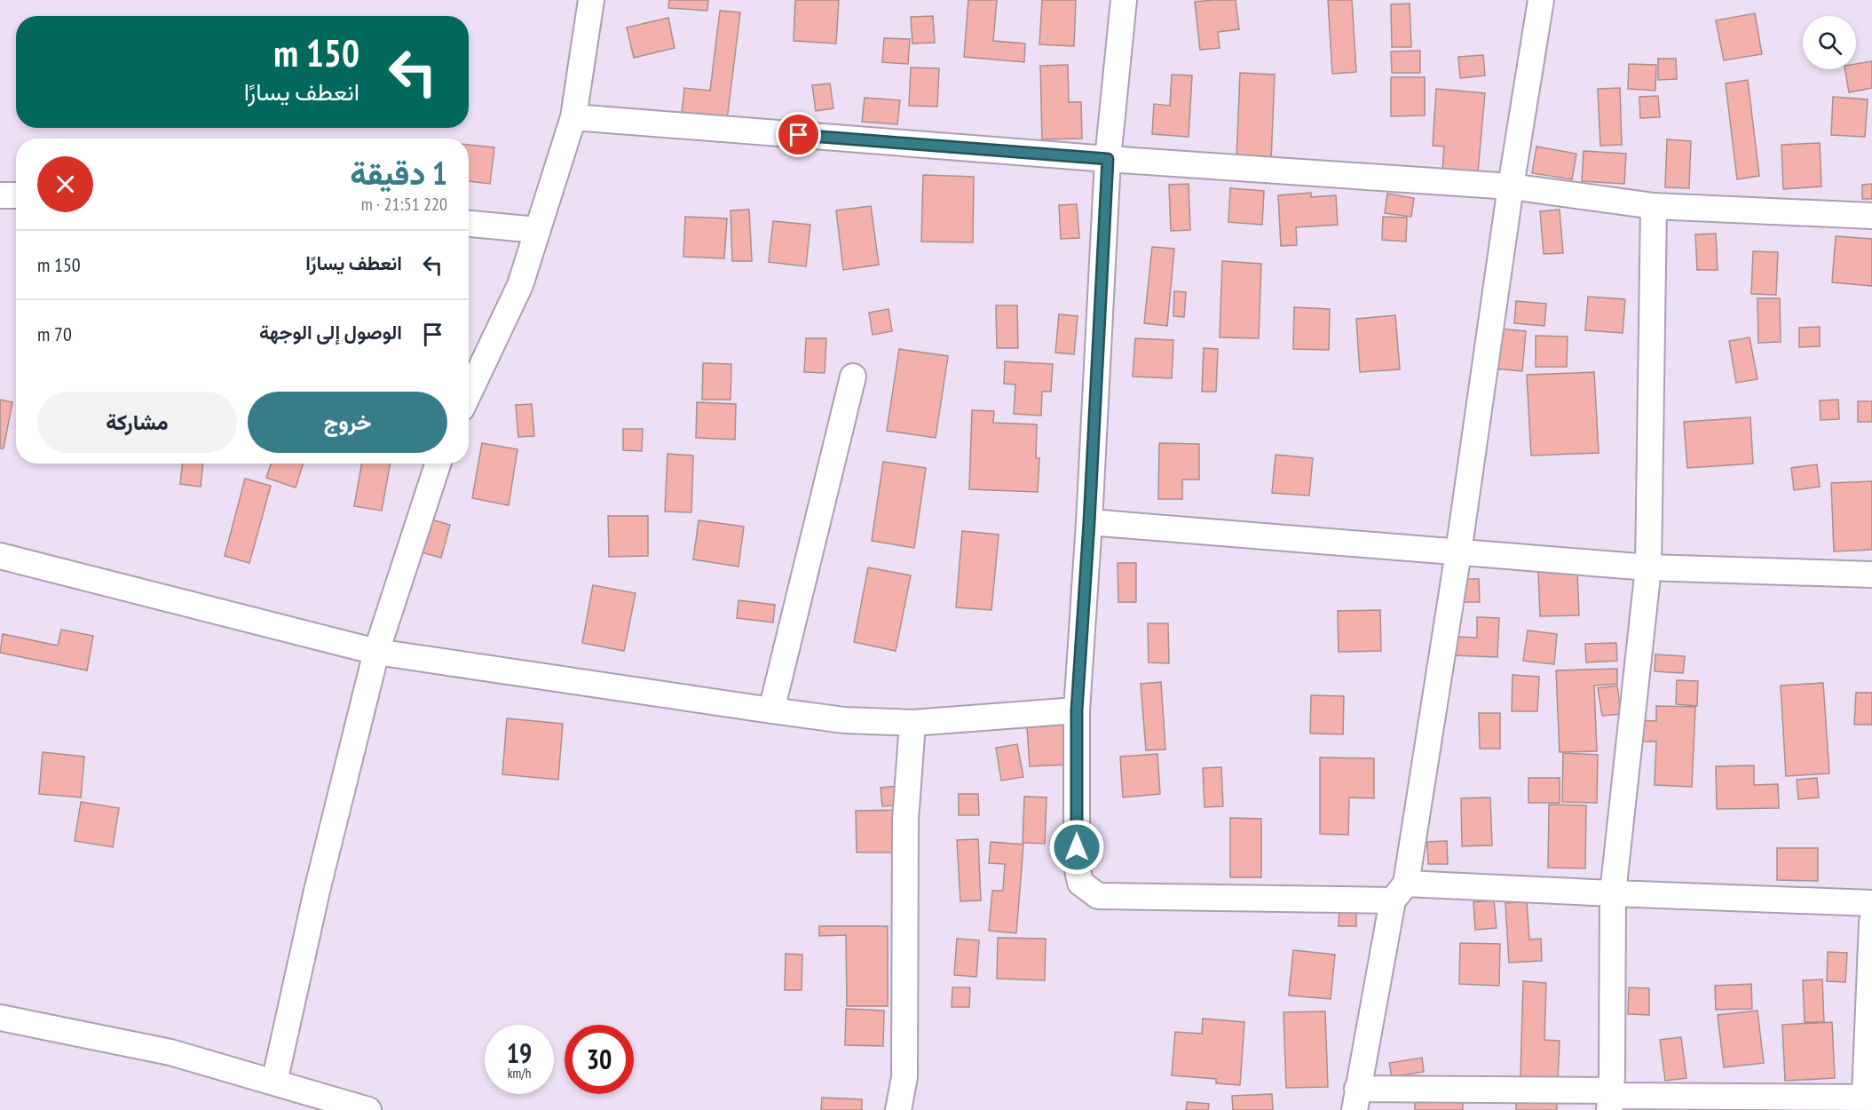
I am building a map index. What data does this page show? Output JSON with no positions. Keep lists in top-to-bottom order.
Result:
{
  "page": {
    "turn": ["150 m", "انعطف يسارًا"],
    "heading": ["1 دقيقة", "220 m · 21:51"],
    "list": [
      {
        "name": "انعطف يسارًا",
        "value": "150 m"
      },
      {
        "name": "الوصول إلى الوجهة",
        "value": "70 m"
      }
    ],
    "buttons": ["خروج", "مشاركة"],
    "speed": "19 km/h",
    "limit": "30"
  }
}
